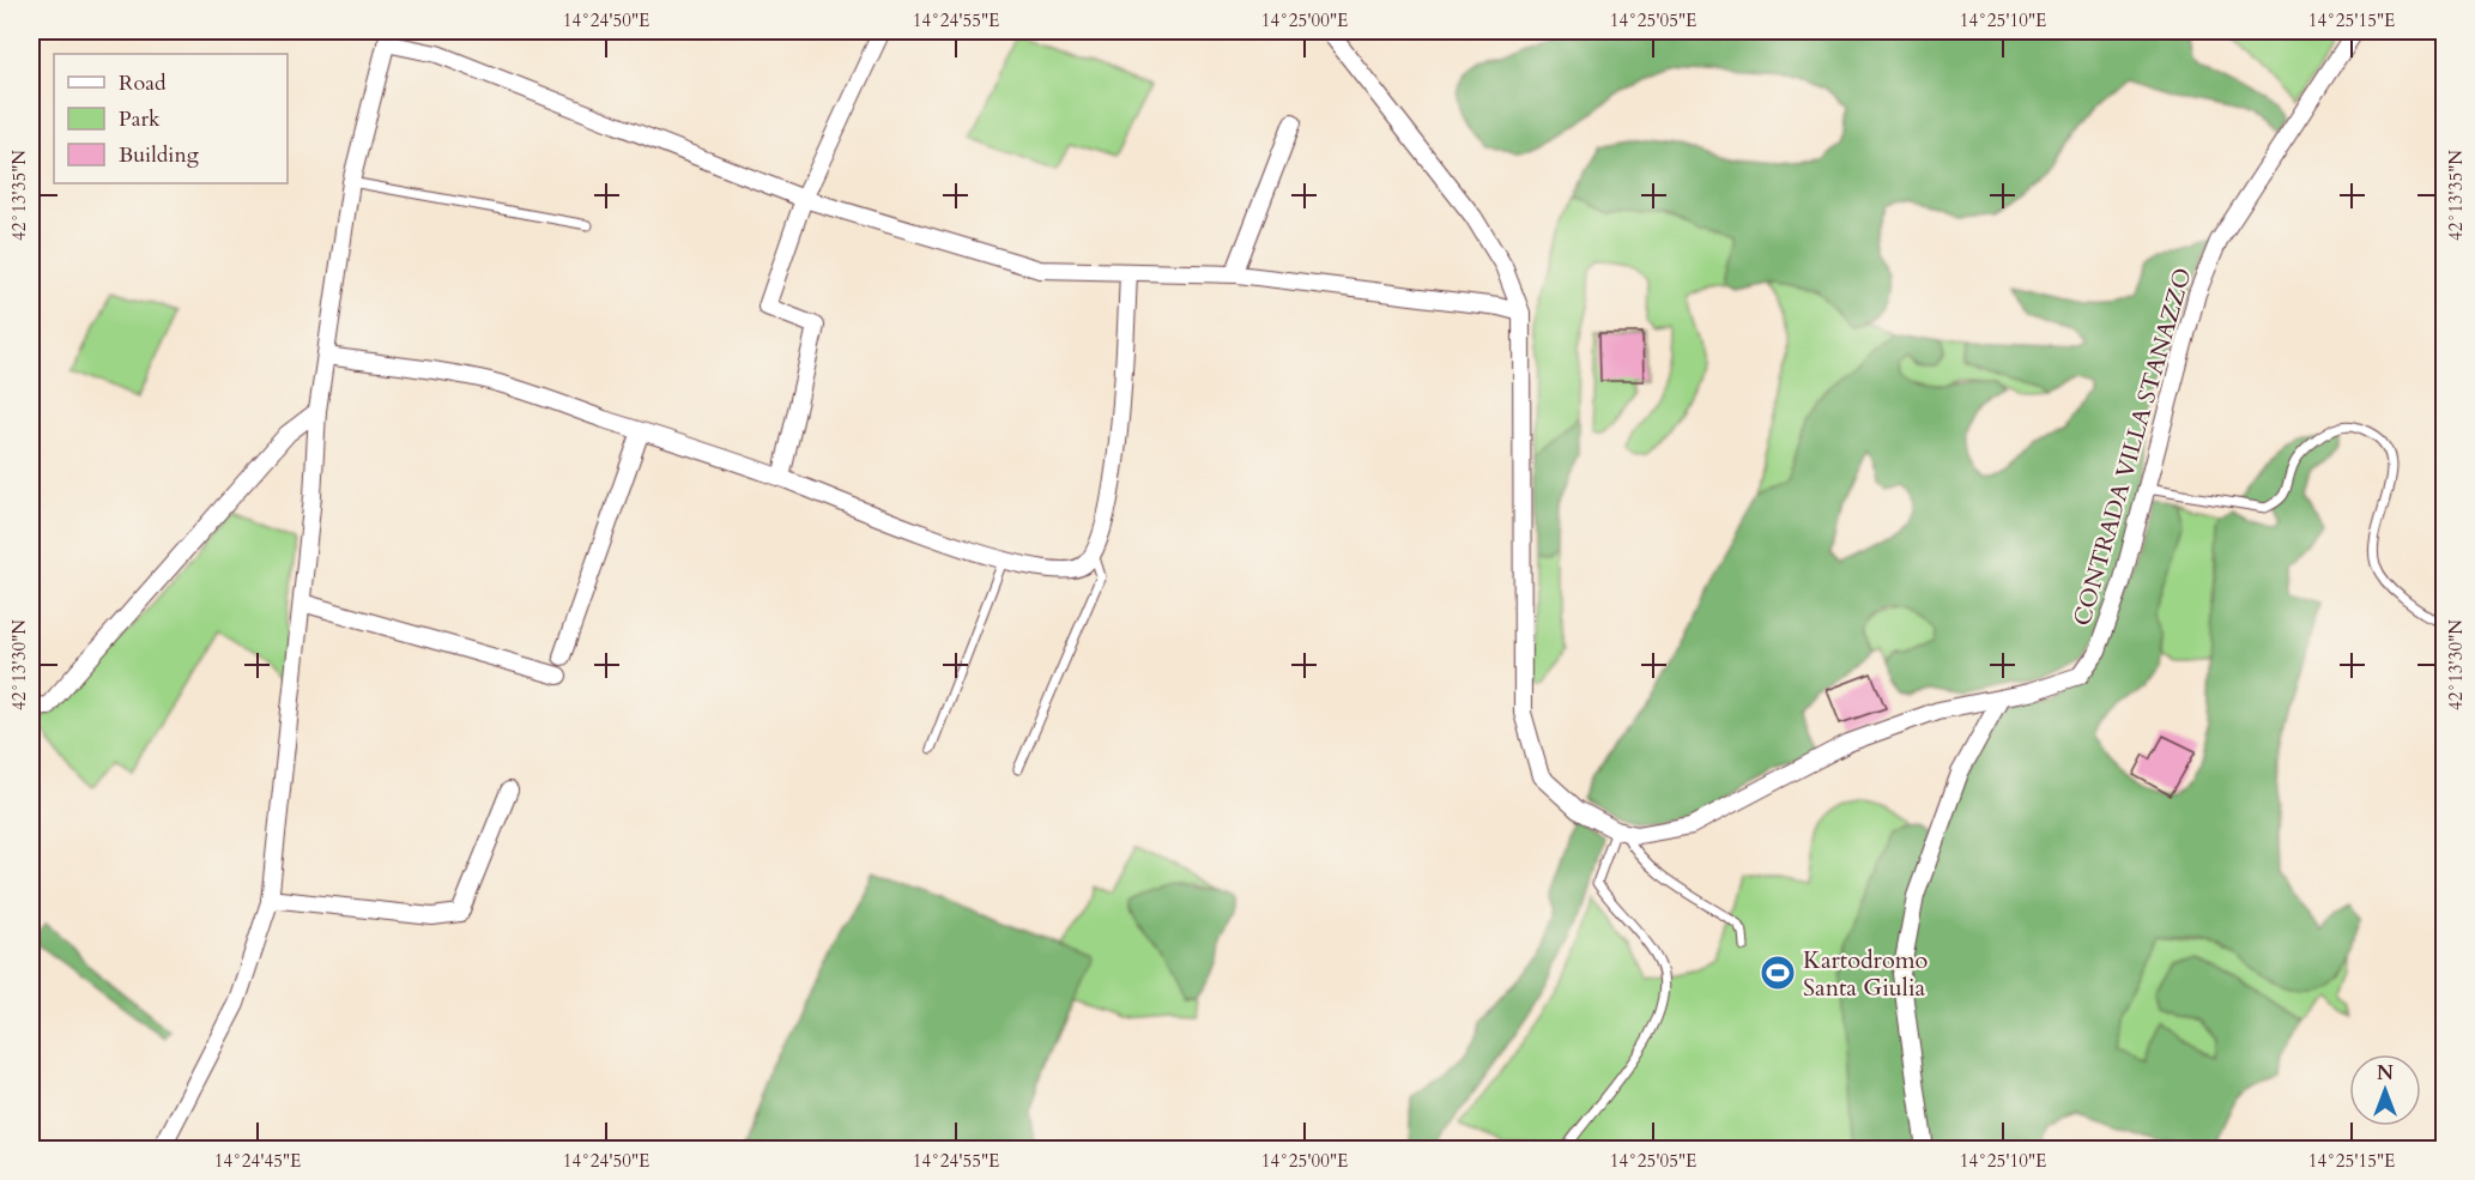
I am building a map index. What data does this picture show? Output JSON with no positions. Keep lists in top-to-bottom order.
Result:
{
  "streets": {
    "street": ["CONTRADA VILLA STANAZZO"]
  },
  "places": {
    "sports": ["Kartodromo Santa Giulia"]
  },
  "legend": ["Road", "Park", "Building"],
  "north": "top",
  "coordinates": [
    "14°24'50\"E",
    "14°24'55\"E",
    "14°25'00\"E",
    "14°25'05\"E",
    "14°25'10\"E",
    "14°25'15\"E",
    "42°13'35\"N",
    "42°13'30\"N",
    "14°24'45\"E"
  ]
}
